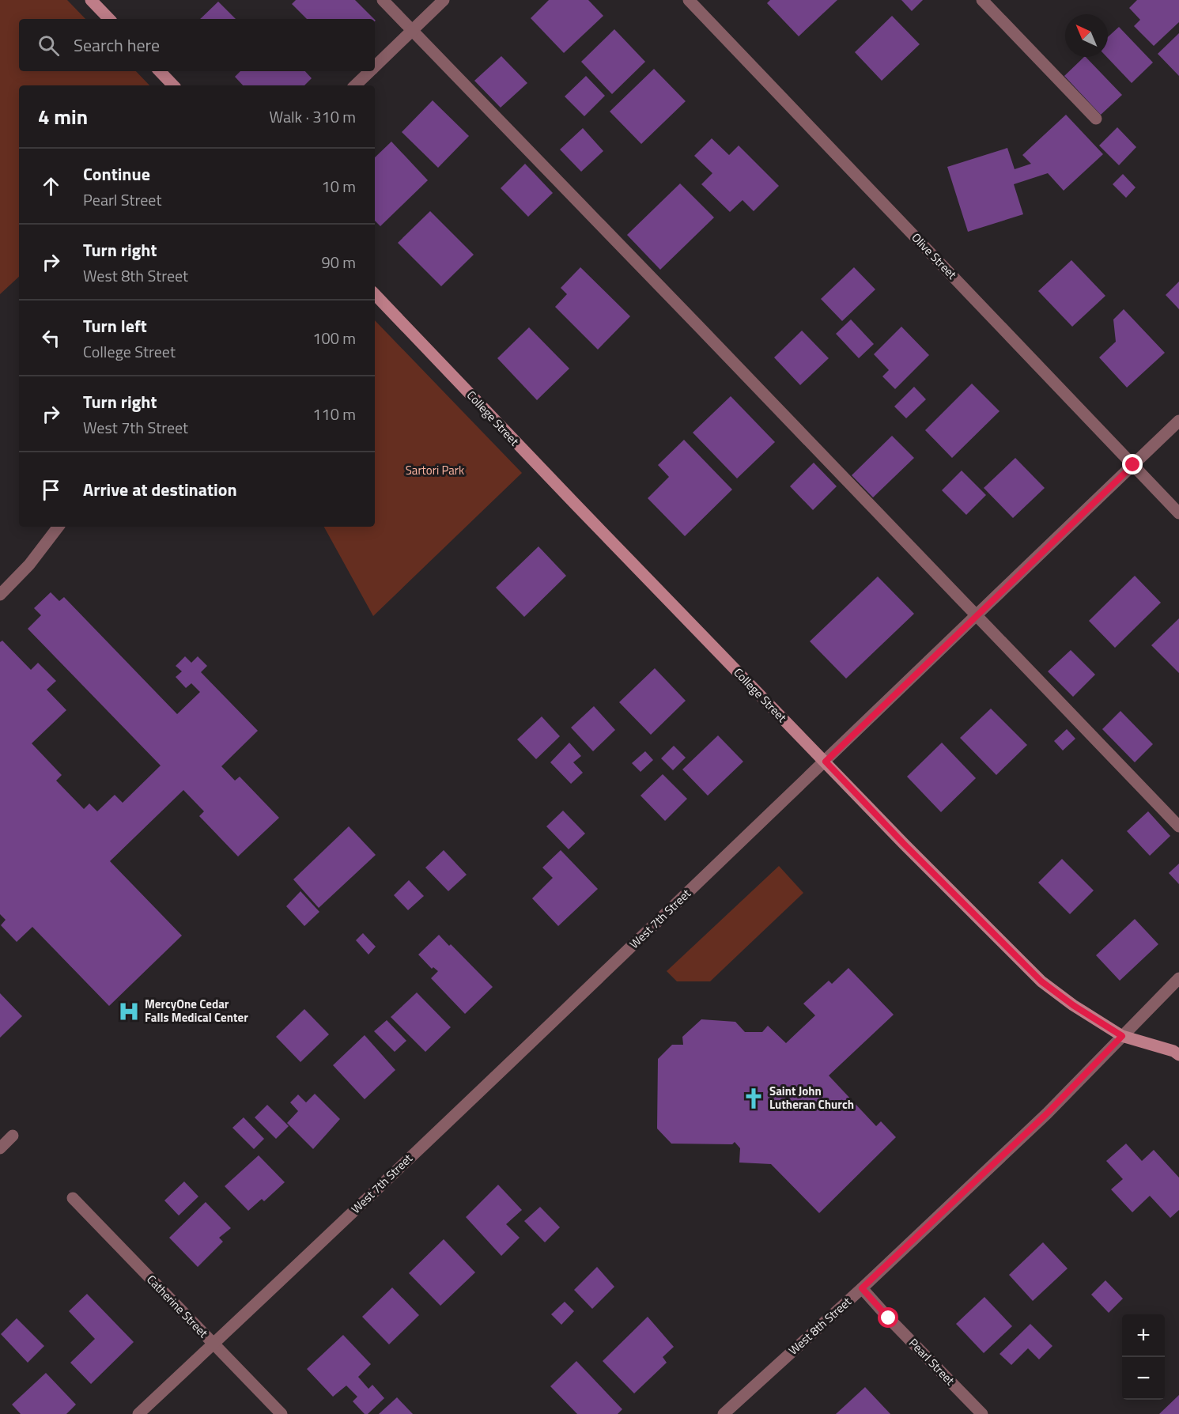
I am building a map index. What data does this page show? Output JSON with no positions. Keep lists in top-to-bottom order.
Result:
{
  "streets": {
    "street": [
      "Olive Street",
      "College Street",
      "West 7th Street",
      "Catherine Street",
      "West 8th Street",
      "Pearl Street"
    ]
  },
  "crossings": [
    ["Olive Street", "West 7th Street"],
    ["College Street", "West 7th Street"],
    ["College Street", "West 8th Street"],
    ["West 7th Street", "Catherine Street"],
    ["West 8th Street", "Pearl Street"]
  ],
  "parks": ["Sartori Park"],
  "places": {
    "hospital": ["MercyOne Cedar Falls Medical Center"],
    "church": ["Saint John Lutheran Church"]
  },
  "north": "top left",
  "page": {
    "search": "Search here",
    "heading": ["4 min", "Walk · 310 m"],
    "list": [
      ["Continue", "Pearl Street", "10 m"],
      ["Turn right", "West 8th Street", "90 m"],
      ["Turn left", "College Street", "100 m"],
      ["Turn right", "West 7th Street", "110 m"],
      "Arrive at destination"
    ],
    "map_buttons": ["+", "−"]
  }
}
